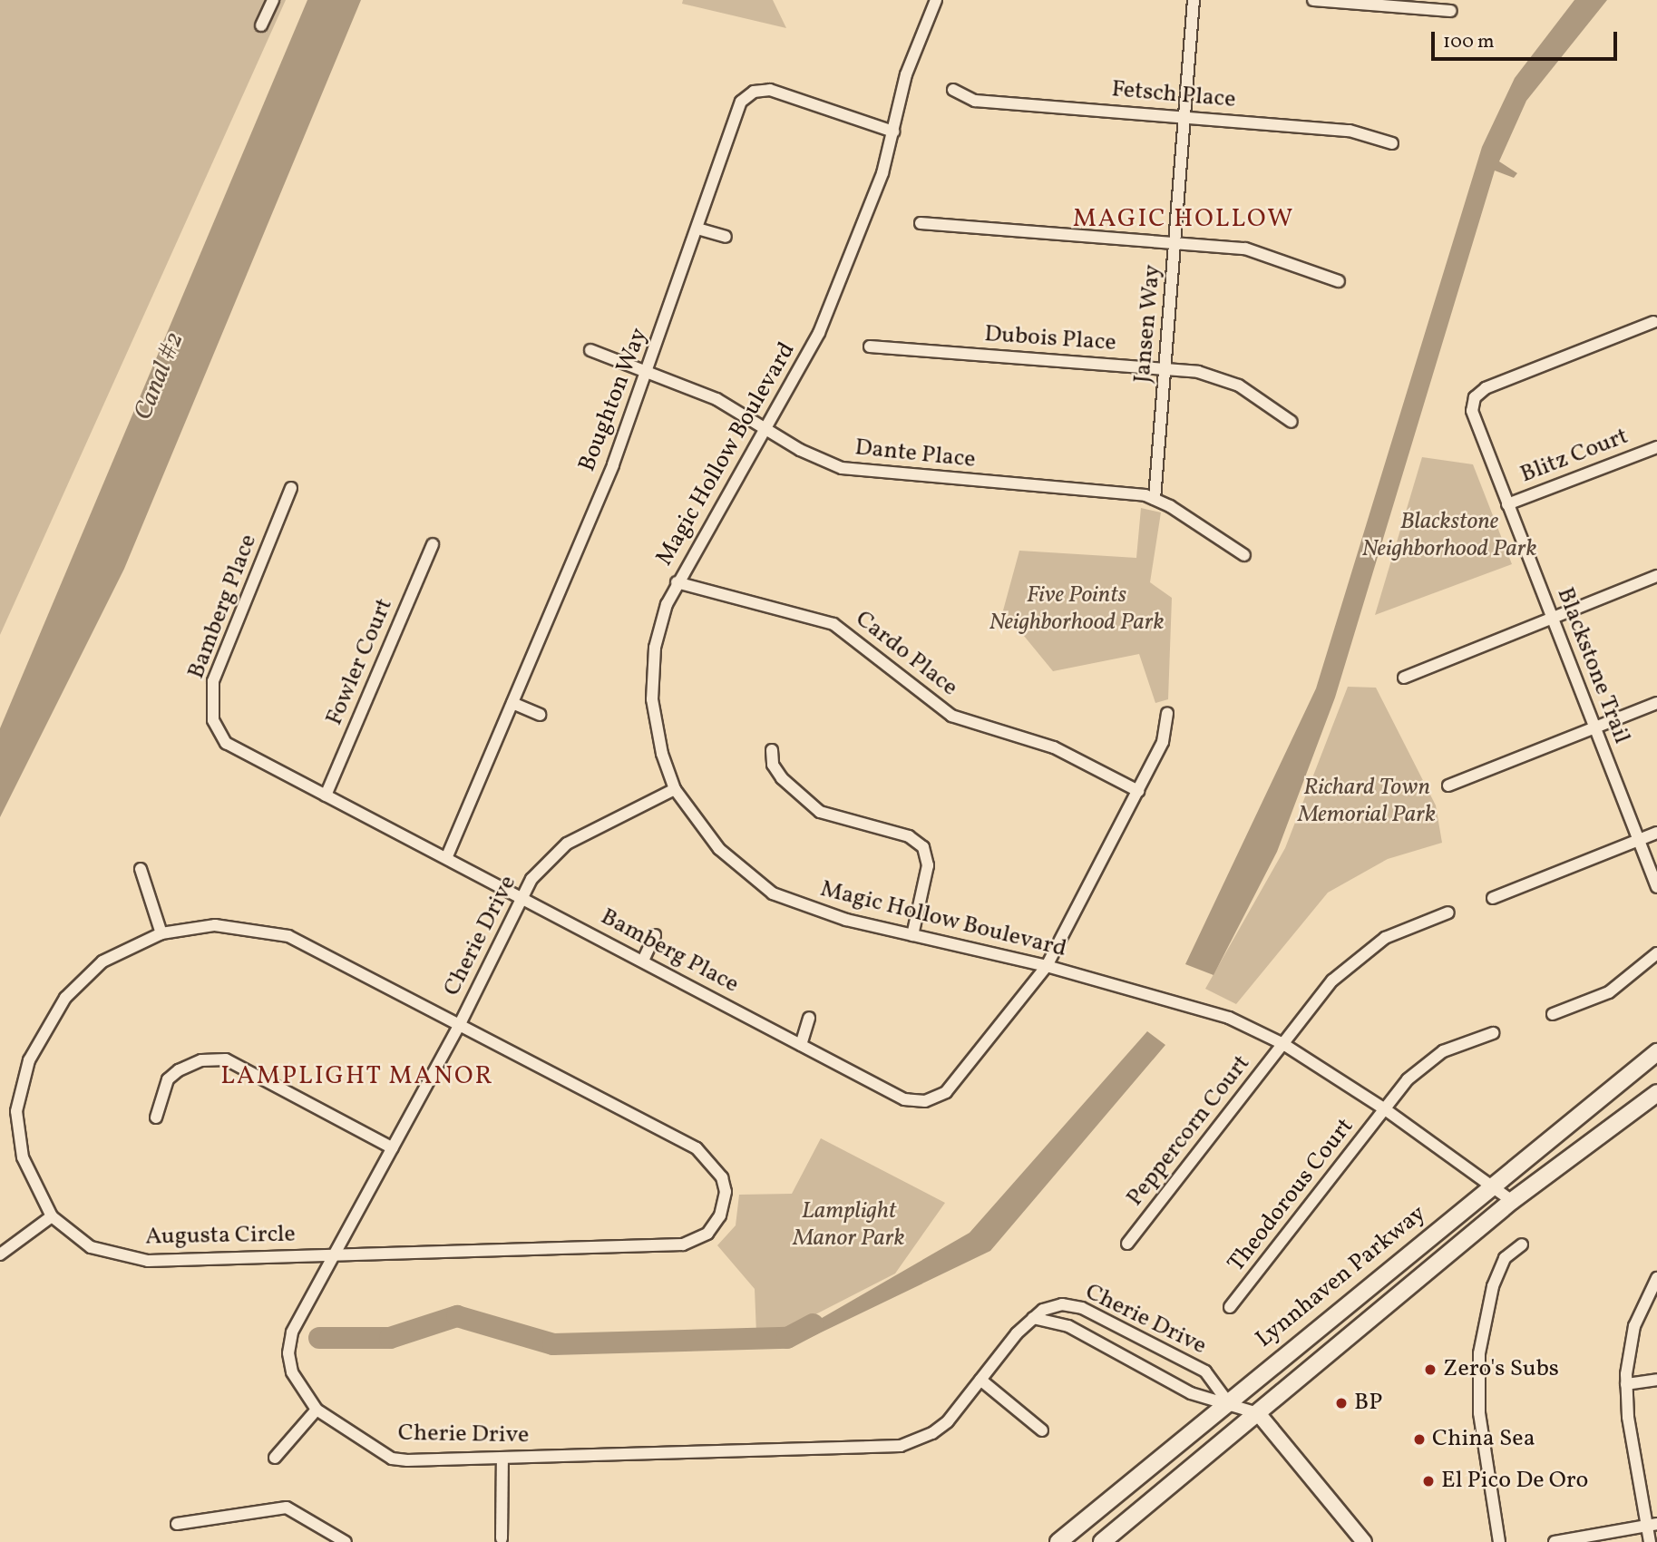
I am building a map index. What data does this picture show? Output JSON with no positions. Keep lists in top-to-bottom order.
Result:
{
  "streets": {
    "main road": ["Lynnhaven Parkway"],
    "street": [
      "Fetsch Place",
      "Jansen Way",
      "Dubois Place",
      "Boughton Way",
      "Magic Hollow Boulevard",
      "Dante Place",
      "Blitz Court",
      "Bamberg Place",
      "Cardo Place",
      "Fowler Court",
      "Blackstone Trail",
      "Cherie Drive",
      "Peppercorn Court",
      "Theodorous Court",
      "Augusta Circle"
    ]
  },
  "crossings": [
    ["Fetsch Place", "Jansen Way"],
    ["Jansen Way", "Dubois Place"],
    ["Jansen Way", "Dante Place"],
    ["Boughton Way", "Magic Hollow Boulevard"],
    ["Boughton Way", "Dante Place"],
    ["Boughton Way", "Bamberg Place"],
    ["Magic Hollow Boulevard", "Dante Place"],
    ["Magic Hollow Boulevard", "Bamberg Place"],
    ["Magic Hollow Boulevard", "Cardo Place"],
    ["Magic Hollow Boulevard", "Cherie Drive"],
    ["Magic Hollow Boulevard", "Peppercorn Court"],
    ["Magic Hollow Boulevard", "Theodorous Court"],
    ["Magic Hollow Boulevard", "Lynnhaven Parkway"],
    ["Blitz Court", "Blackstone Trail"],
    ["Bamberg Place", "Cardo Place"],
    ["Bamberg Place", "Fowler Court"],
    ["Bamberg Place", "Cherie Drive"],
    ["Cherie Drive", "Augusta Circle"],
    ["Cherie Drive", "Lynnhaven Parkway"]
  ],
  "districts": ["MAGIC HOLLOW", "LAMPLIGHT MANOR"],
  "water": ["Canal #2"],
  "parks": [
    "Blackstone Neighborhood Park",
    "Five Points Neighborhood Park",
    "Richard Town Memorial Park",
    "Lamplight Manor Park"
  ],
  "places": [
    "Zero's Subs",
    "BP",
    "China Sea",
    "El Pico De Oro"
  ],
  "scale_bar": "100 m"
}
